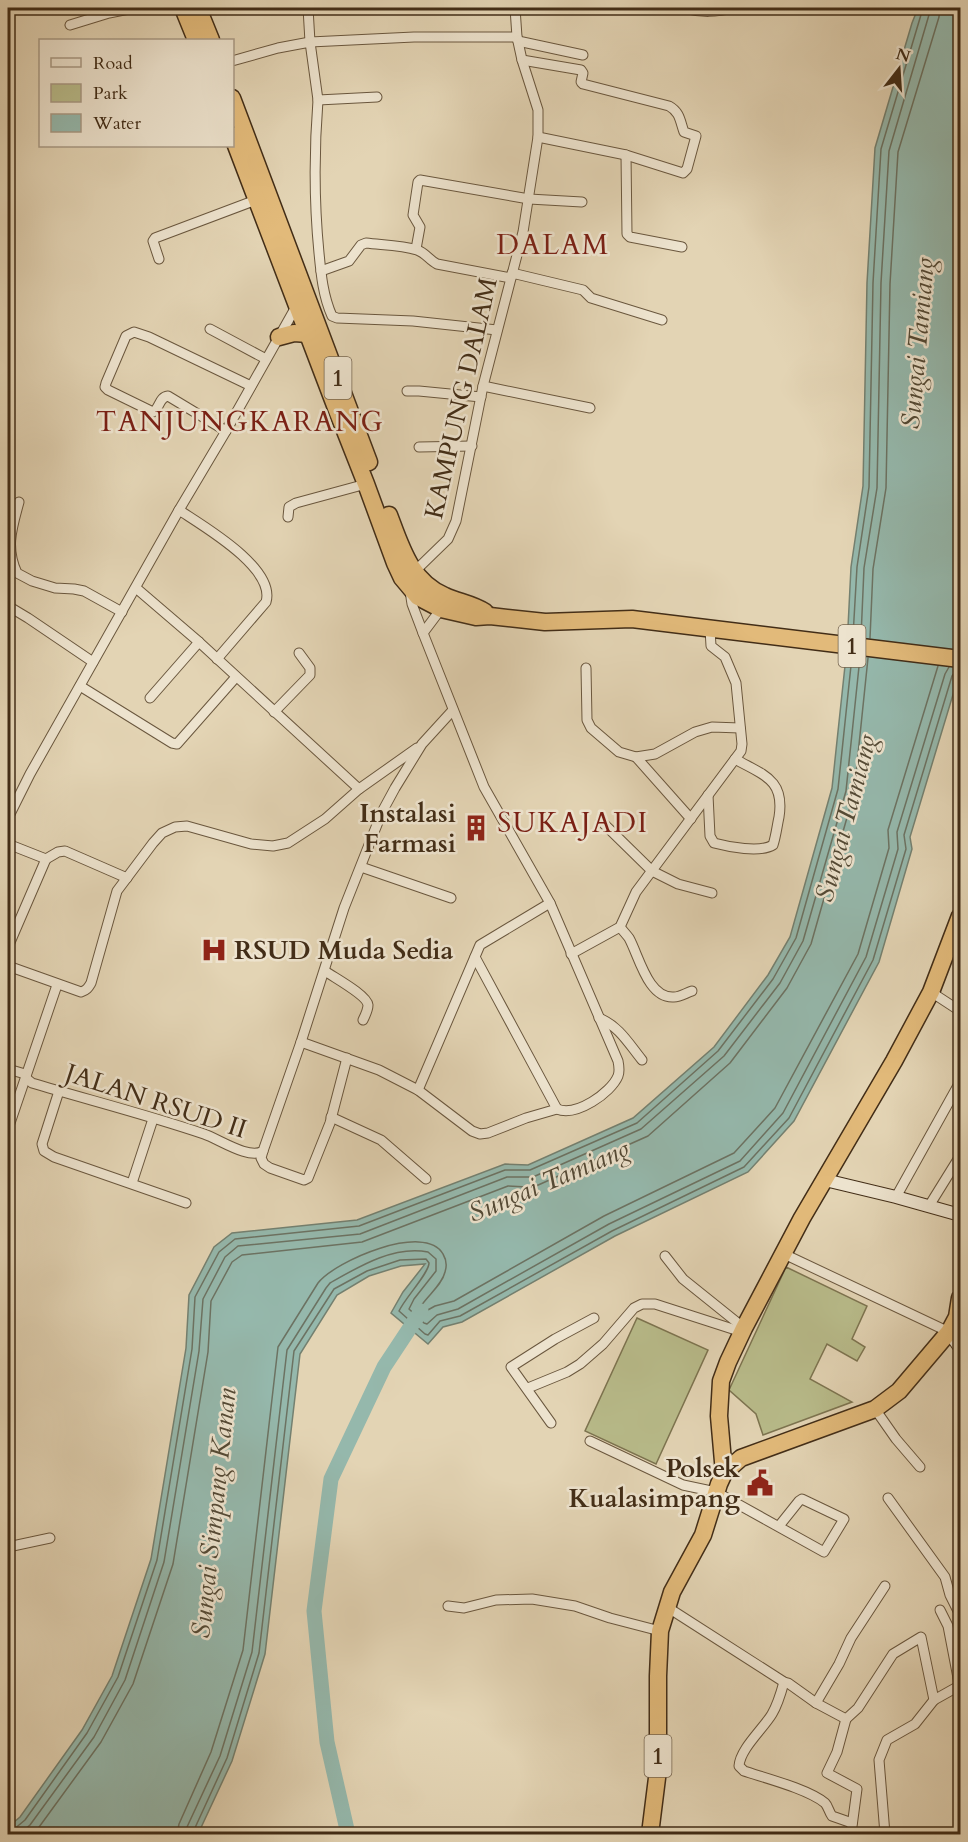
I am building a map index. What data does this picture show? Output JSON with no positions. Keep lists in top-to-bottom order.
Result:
{
  "streets": {
    "highway": ["1"],
    "street": ["KAMPUNG DALAM", "JALAN RSUD II"]
  },
  "crossings": [
    ["1", "KAMPUNG DALAM"]
  ],
  "districts": ["DALAM", "TANJUNGKARANG", "SUKAJADI"],
  "water": ["Sungai Tamiang", "Sungai Simpang Kanan"],
  "places": {
    "building": ["Instalasi Farmasi"],
    "hospital": ["RSUD Muda Sedia"],
    "public building": ["Polsek Kualasimpang"]
  },
  "legend": ["Road", "Park", "Water"],
  "north": "top"
}
